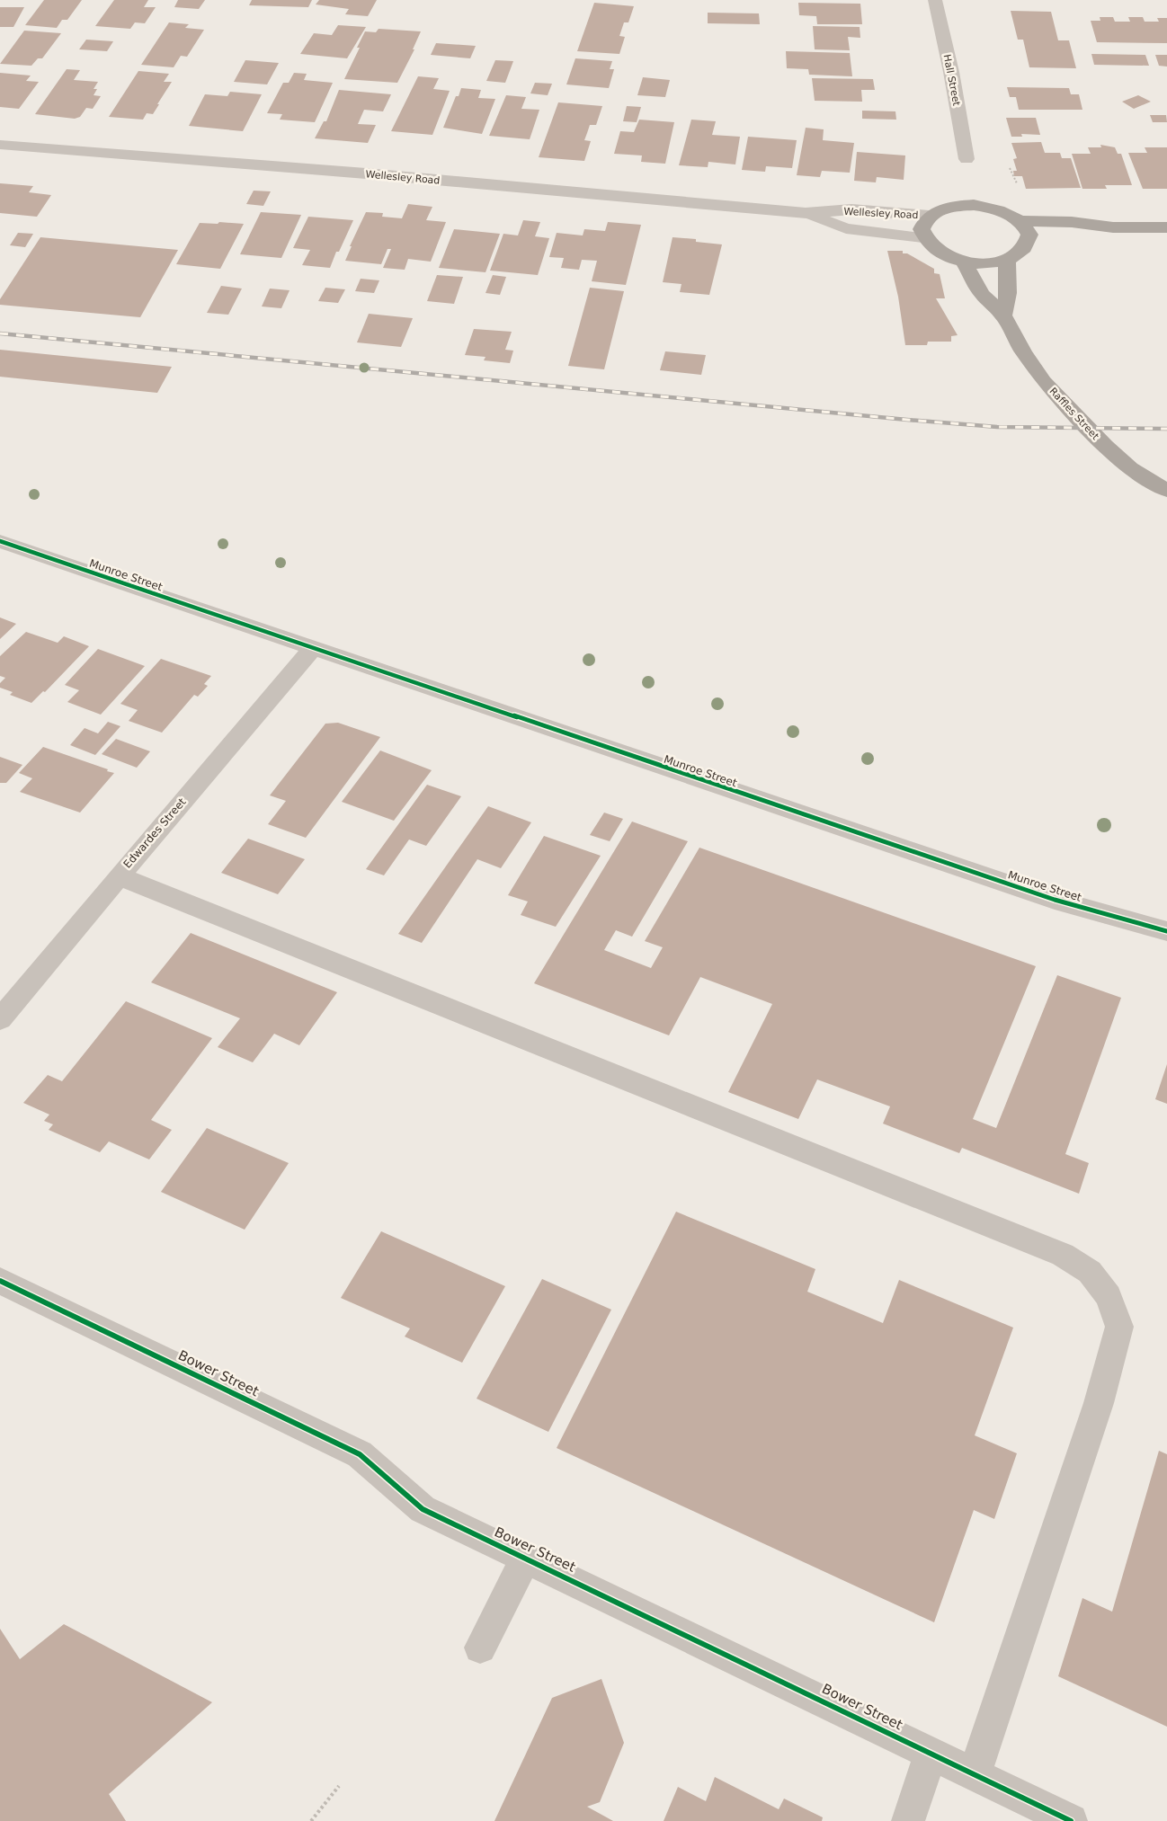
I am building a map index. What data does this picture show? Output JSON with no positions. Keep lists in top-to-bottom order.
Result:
{
  "streets": {
    "main road": ["Raffles Street"],
    "street": [
      "Hall Street",
      "Wellesley Road",
      "Munroe Street",
      "Edwardes Street",
      "Bower Street"
    ]
  },
  "crossings": [
    ["Munroe Street", "Edwardes Street"]
  ]
}
